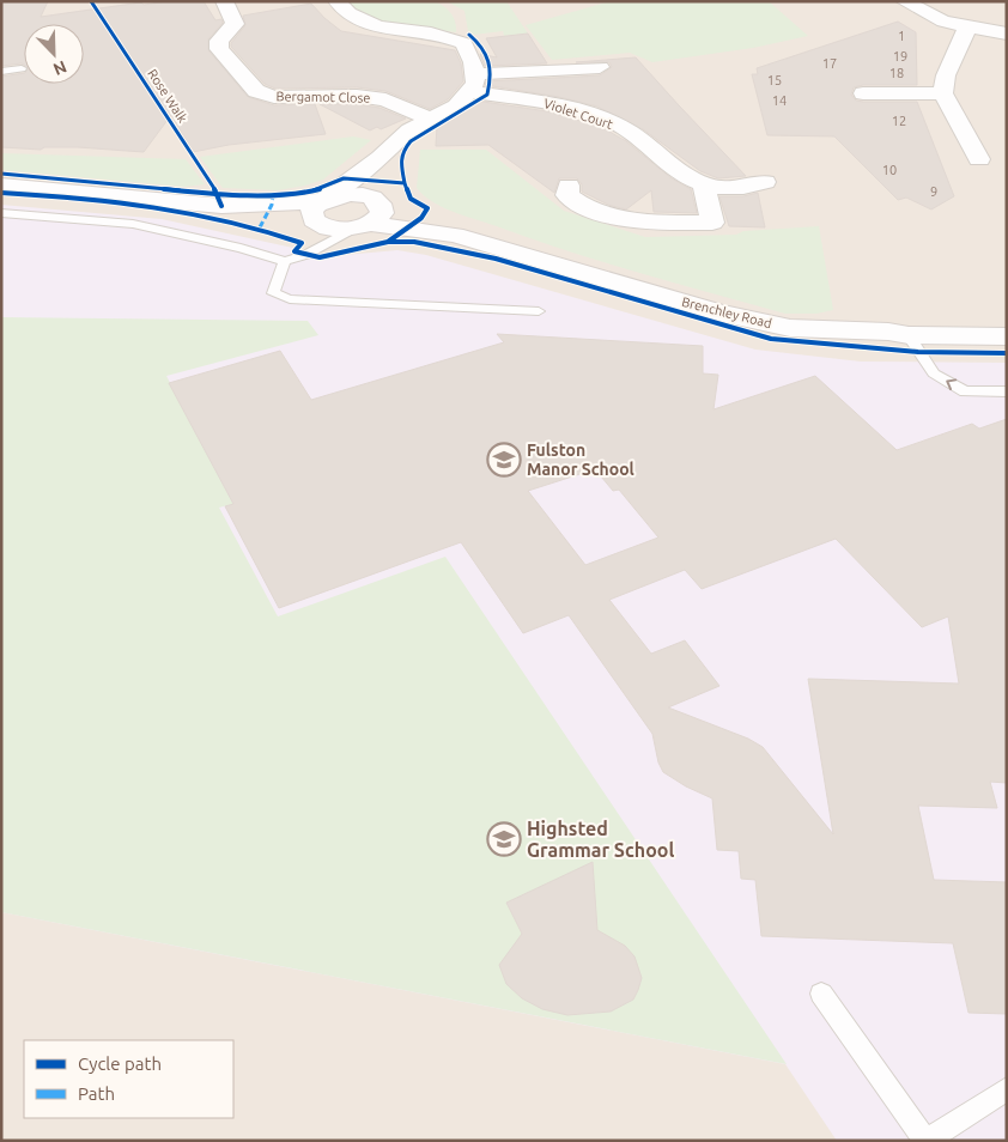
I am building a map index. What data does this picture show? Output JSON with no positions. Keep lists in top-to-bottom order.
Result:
{
  "streets": {
    "street": ["Bergamot Close", "Violet Court", "Brenchley Road"],
    "cycle path": ["Rose Walk"]
  },
  "places": {
    "school or university": ["Fulston Manor School", "Highsted Grammar School"]
  },
  "house_numbers": [
    "1",
    "19",
    "17",
    "18",
    "15",
    "14",
    "12",
    "10",
    "9"
  ],
  "legend": ["Cycle path", "Path"],
  "north": "bottom right"
}
